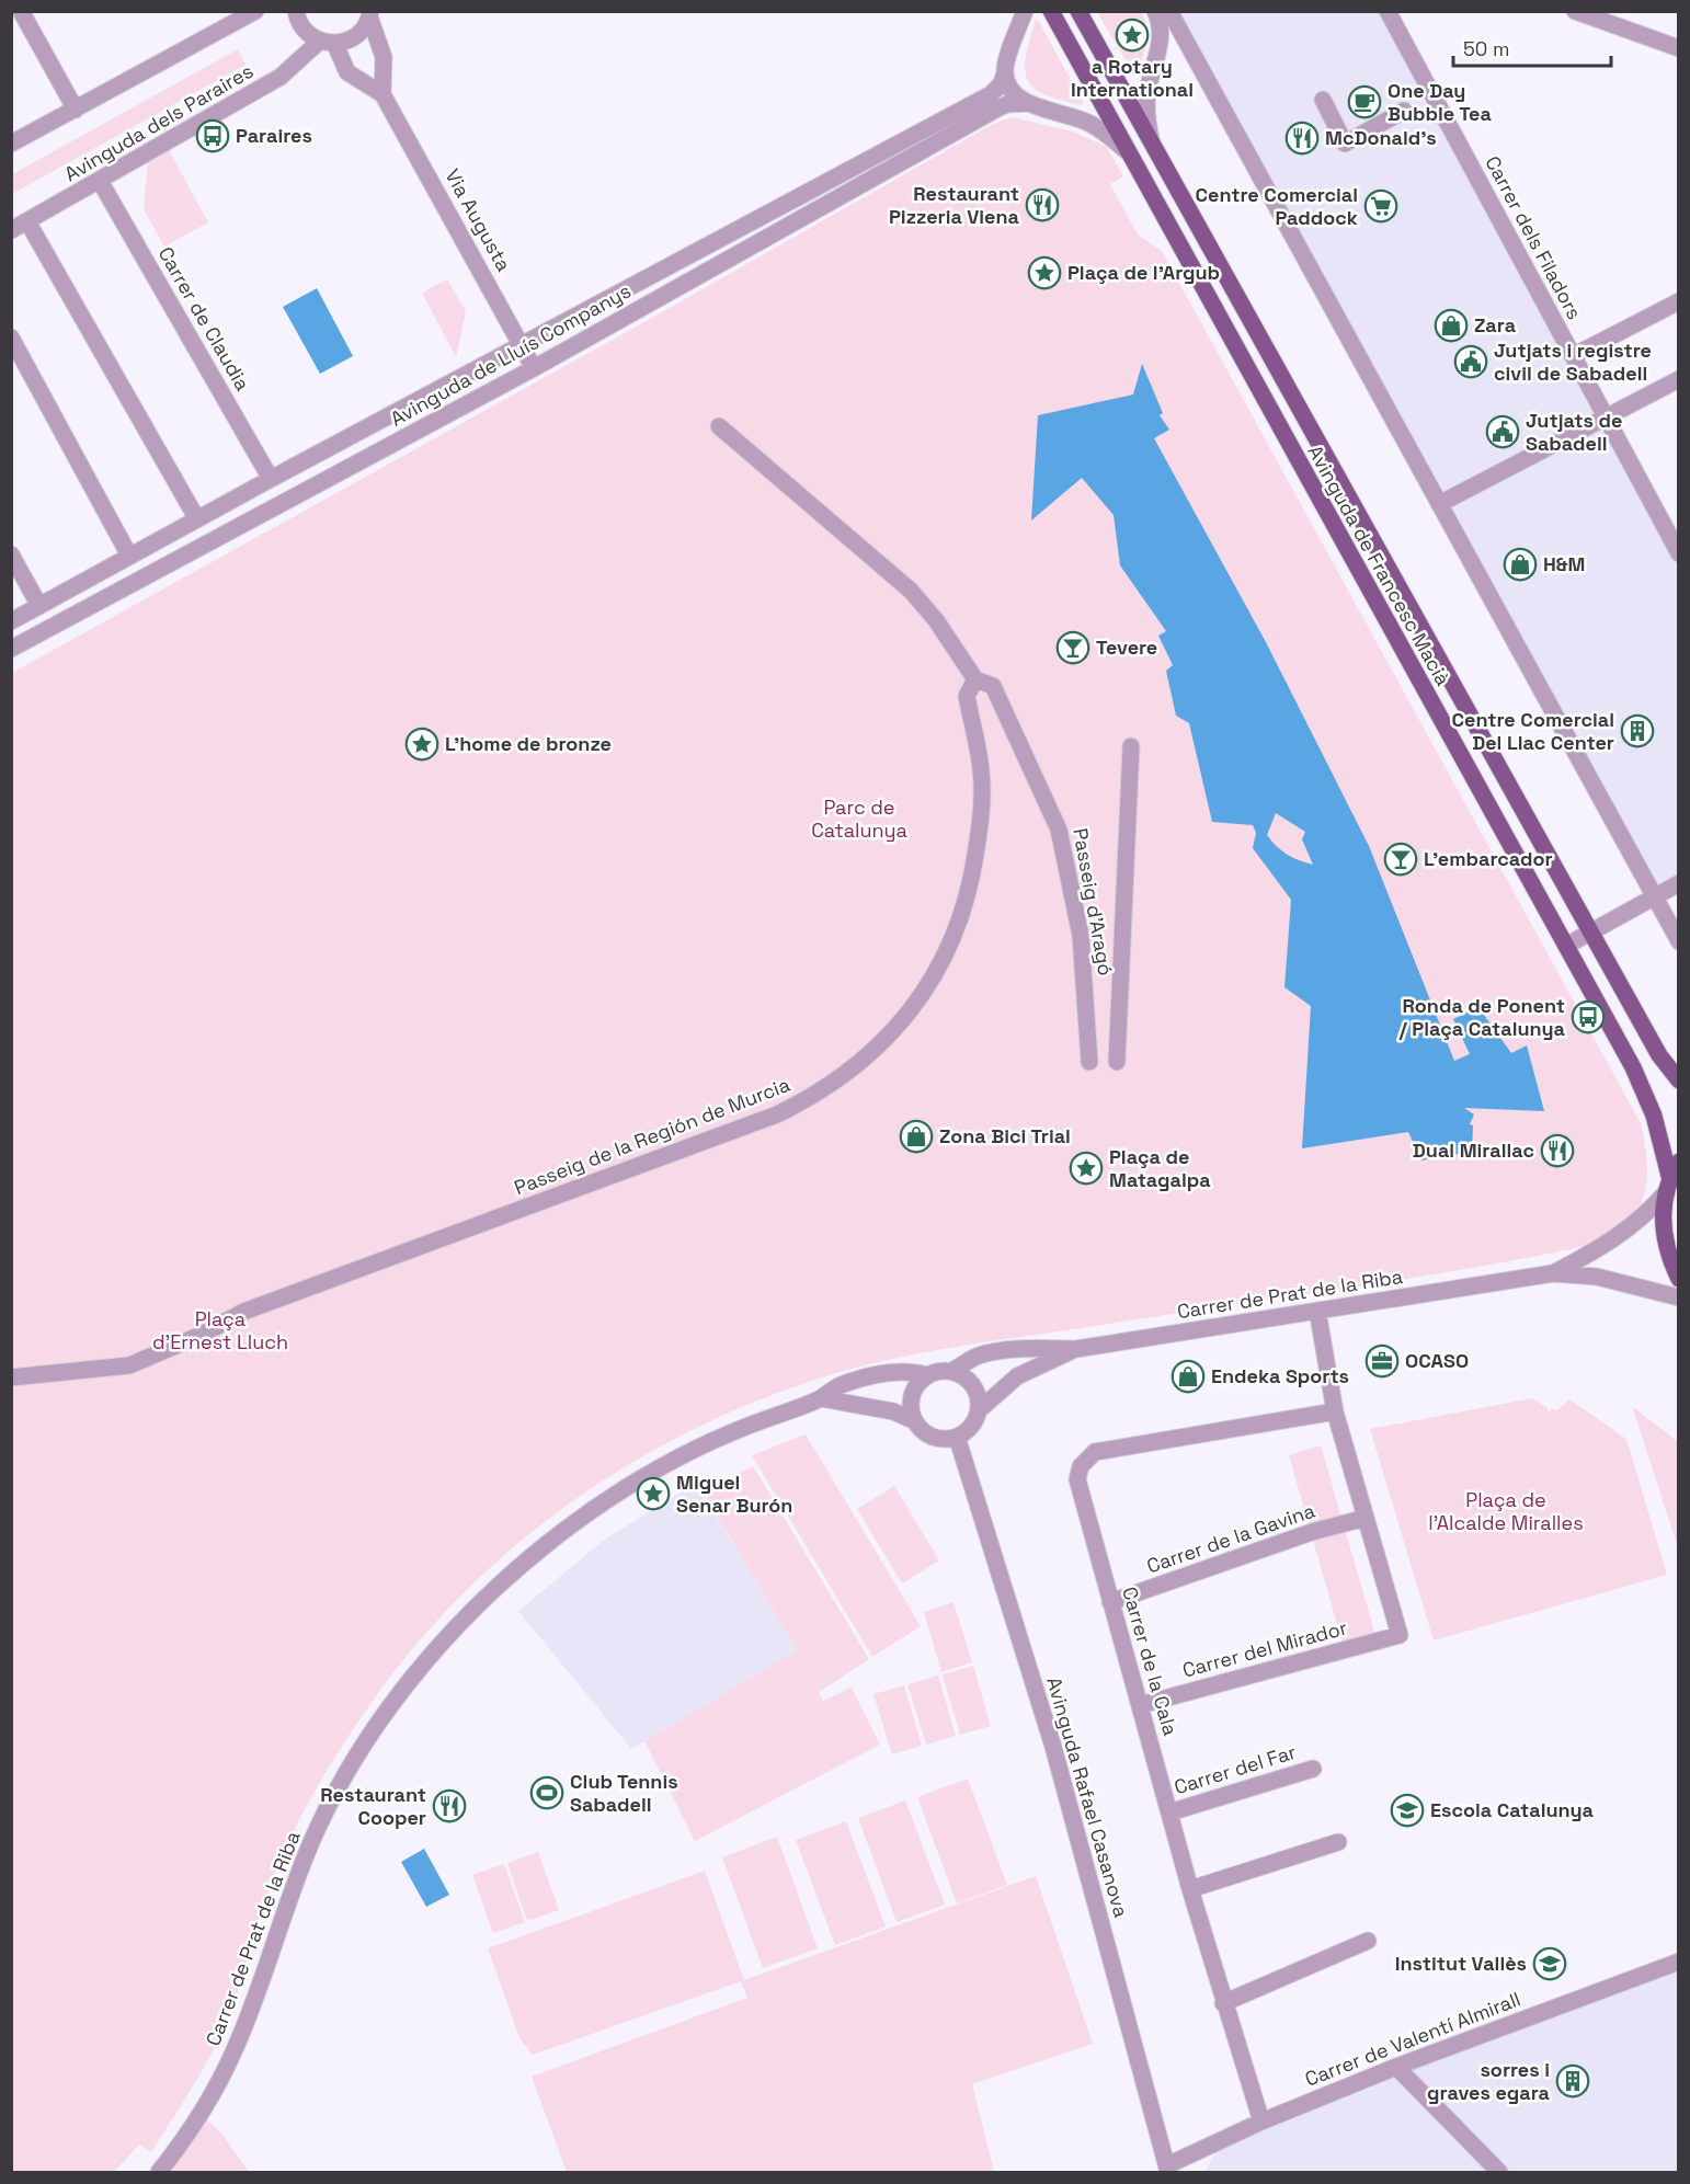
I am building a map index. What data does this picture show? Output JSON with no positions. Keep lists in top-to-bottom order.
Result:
{
  "streets": {
    "main road": ["Avinguda de Francesc Macià"],
    "street": [
      "Avinguda dels Paraires",
      "Via Augusta",
      "Carrer dels Filadors",
      "Carrer de Claudia",
      "Avinguda de Lluís Companys",
      "Passeig d'Aragó",
      "Passeig de la Región de Murcia",
      "Carrer de Prat de la Riba",
      "Carrer de la Gavina",
      "Carrer del Mirador",
      "Carrer de la Cala",
      "Carrer del Far",
      "Avinguda Rafael Casanova",
      "Carrer de Valentí Almirall"
    ]
  },
  "crossings": [
    ["Avinguda dels Paraires", "Via Augusta"],
    ["Avinguda dels Paraires", "Carrer de Claudia"],
    ["Via Augusta", "Avinguda de Lluís Companys"],
    ["Carrer de Claudia", "Avinguda de Lluís Companys"],
    ["Avinguda de Lluís Companys", "Avinguda de Francesc Macià"],
    ["Passeig d'Aragó", "Passeig de la Región de Murcia"],
    ["Carrer de Prat de la Riba", "Avinguda Rafael Casanova"],
    ["Carrer de la Gavina", "Carrer del Mirador"],
    ["Carrer de la Gavina", "Carrer de la Cala"],
    ["Carrer del Mirador", "Carrer de la Cala"],
    ["Carrer de la Cala", "Carrer del Far"],
    ["Carrer de la Cala", "Carrer de Valentí Almirall"],
    ["Avinguda Rafael Casanova", "Carrer de Valentí Almirall"]
  ],
  "parks": ["Parc de Catalunya", "Plaça d'Ernest Lluch", "Plaça de l'Alcalde Miralles"],
  "places": {
    "place": [
      "a Rotary International",
      "Plaça de l'Argub",
      "L'home de bronze",
      "Plaça de Matagalpa",
      "Miguel Senar Burón"
    ],
    "cafe": ["One Day Bubble Tea"],
    "bus stop": ["Paraires", "Ronda de Ponent / Plaça Catalunya"],
    "restaurant": [
      "McDonald's",
      "Restaurant Pizzeria Viena",
      "Dual Mirallac",
      "Restaurant Cooper"
    ],
    "supermarket": ["Centre Comercial Paddock"],
    "shop": [
      "Zara",
      "H&M",
      "Zona Bici Trial",
      "Endeka Sports"
    ],
    "public building": ["Jutjats i registre civil de Sabadell", "Jutjats de Sabadell"],
    "bar": ["Tevere", "L'embarcador"],
    "building": ["Centre Comercial Del Llac Center", "sorres i graves egara"],
    "office": ["OCASO"],
    "sports": ["Club Tennis Sabadell"],
    "school or university": ["Escola Catalunya", "Institut Vallès"]
  },
  "scale_bar": "50 m"
}
